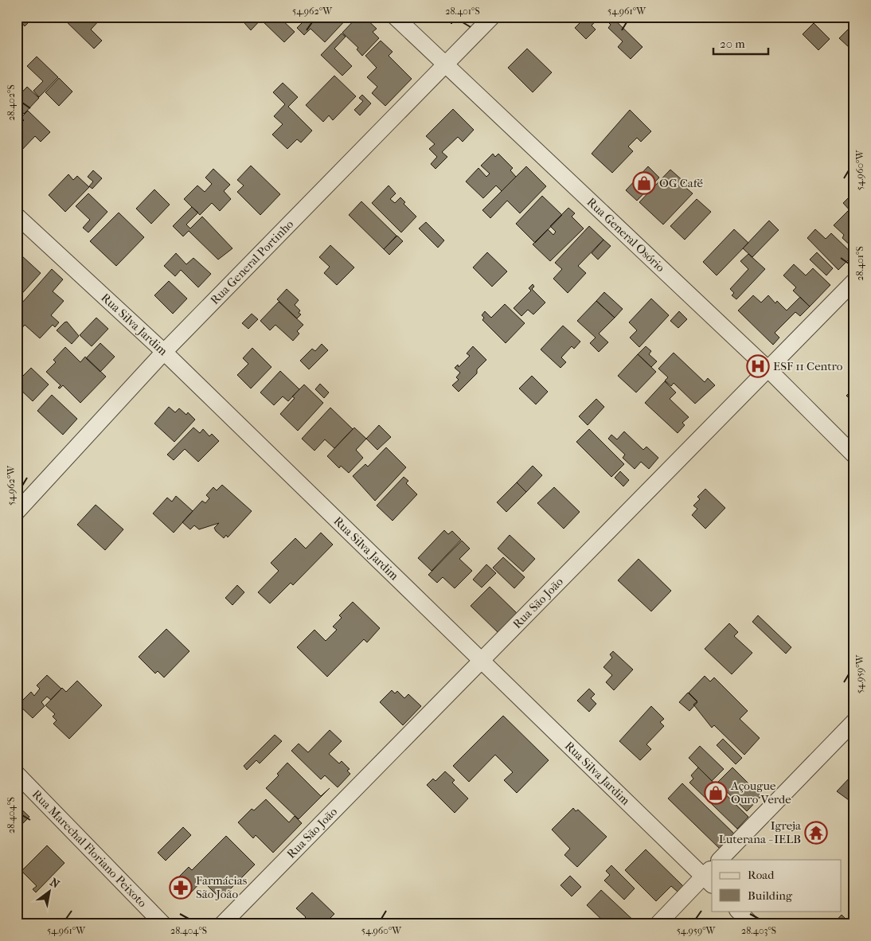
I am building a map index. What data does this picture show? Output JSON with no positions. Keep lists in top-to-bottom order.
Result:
{
  "streets": {
    "street": [
      "Rua General Osório",
      "Rua General Portinho",
      "Rua Silva Jardim",
      "Rua São João",
      "Rua Marechal Floriano Peixoto"
    ]
  },
  "crossings": [
    ["Rua General Osório", "Rua General Portinho"],
    ["Rua General Osório", "Rua São João"],
    ["Rua General Portinho", "Rua Silva Jardim"],
    ["Rua Silva Jardim", "Rua São João"]
  ],
  "places": {
    "shop": ["OG Café", "Açougue Ouro Verde"],
    "hospital": ["ESF 11 Centro"],
    "temple": ["Igreja Luterana - IELB"],
    "pharmacy": ["Farmácias São João"]
  },
  "legend": ["Road", "Building"],
  "scale_bar": "20 m",
  "north": "top right",
  "coordinates": [
    "54.962°W",
    "28.401°S",
    "54.961°W",
    "28.402°S",
    "54.960°W",
    "54.959°W",
    "28.404°S",
    "28.403°S"
  ]
}
